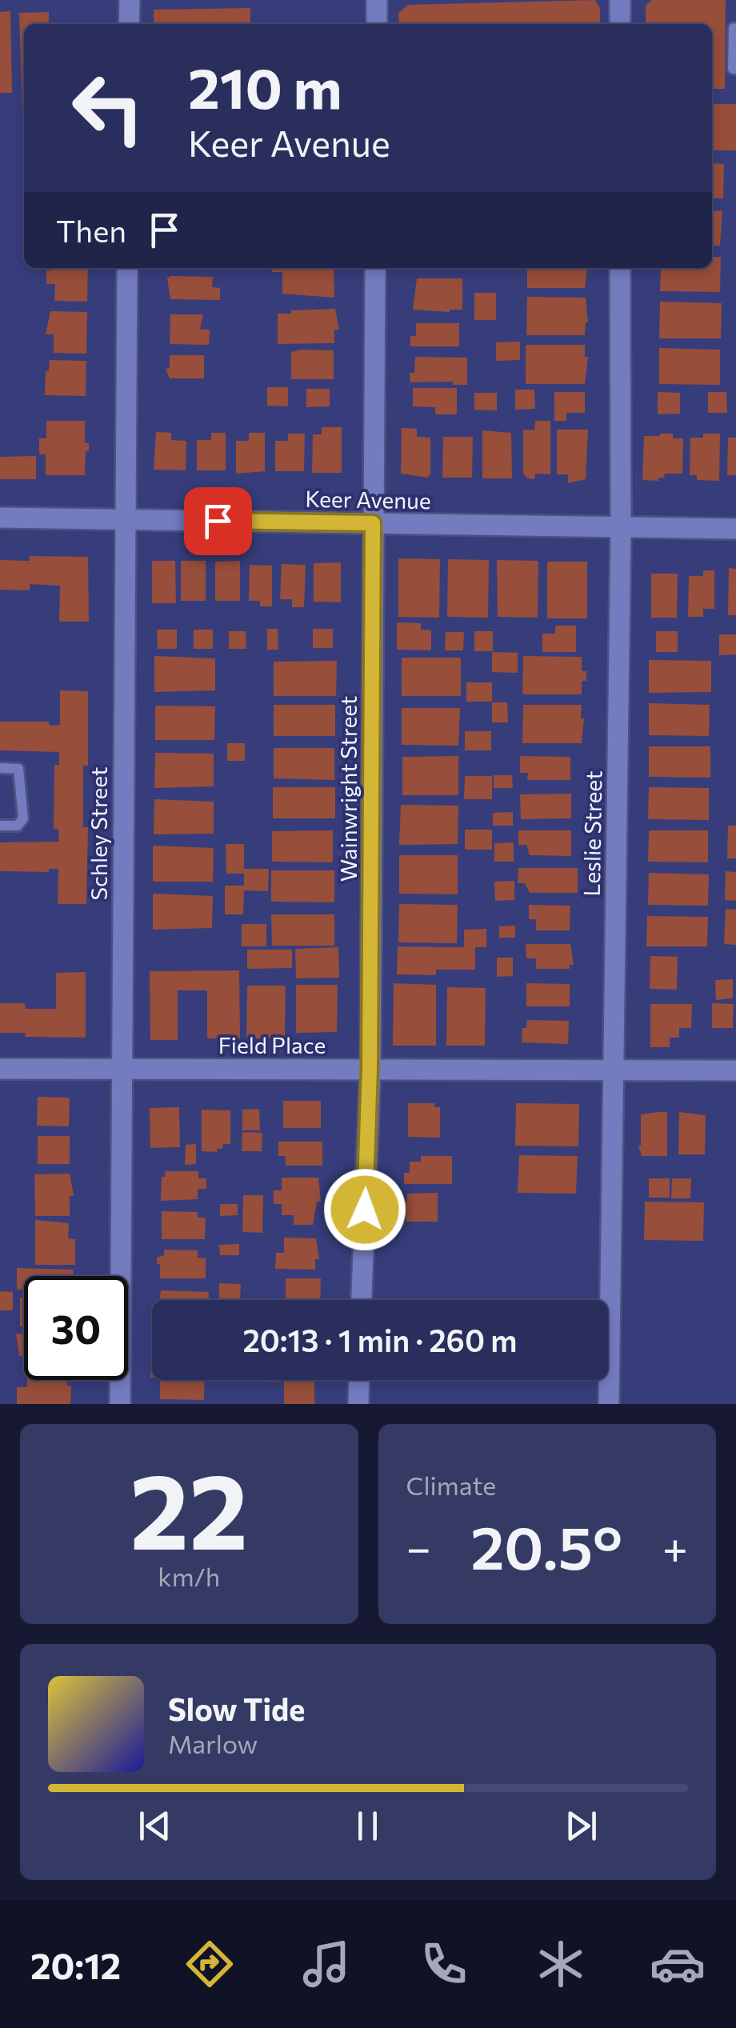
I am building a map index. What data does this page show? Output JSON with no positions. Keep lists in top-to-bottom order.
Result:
{
  "streets": {
    "street": [
      "Keer Avenue",
      "Wainwright Street",
      "Schley Street",
      "Leslie Street",
      "Field Place"
    ]
  },
  "crossings": [
    ["Keer Avenue", "Wainwright Street"],
    ["Keer Avenue", "Schley Street"],
    ["Keer Avenue", "Leslie Street"],
    ["Wainwright Street", "Field Place"],
    ["Schley Street", "Field Place"],
    ["Leslie Street", "Field Place"]
  ],
  "page": {
    "turn": ["210 m", "Keer Avenue"],
    "then": "Then",
    "limit": "30",
    "trip": "20:13 · 1 min · 260 m",
    "tile": [
      ["22", "km/h"],
      "Climate"
    ],
    "heat": ["−", "20.5°", "+"],
    "song": ["Slow Tide", "Marlow"],
    "tabs": "20:12"
  }
}
